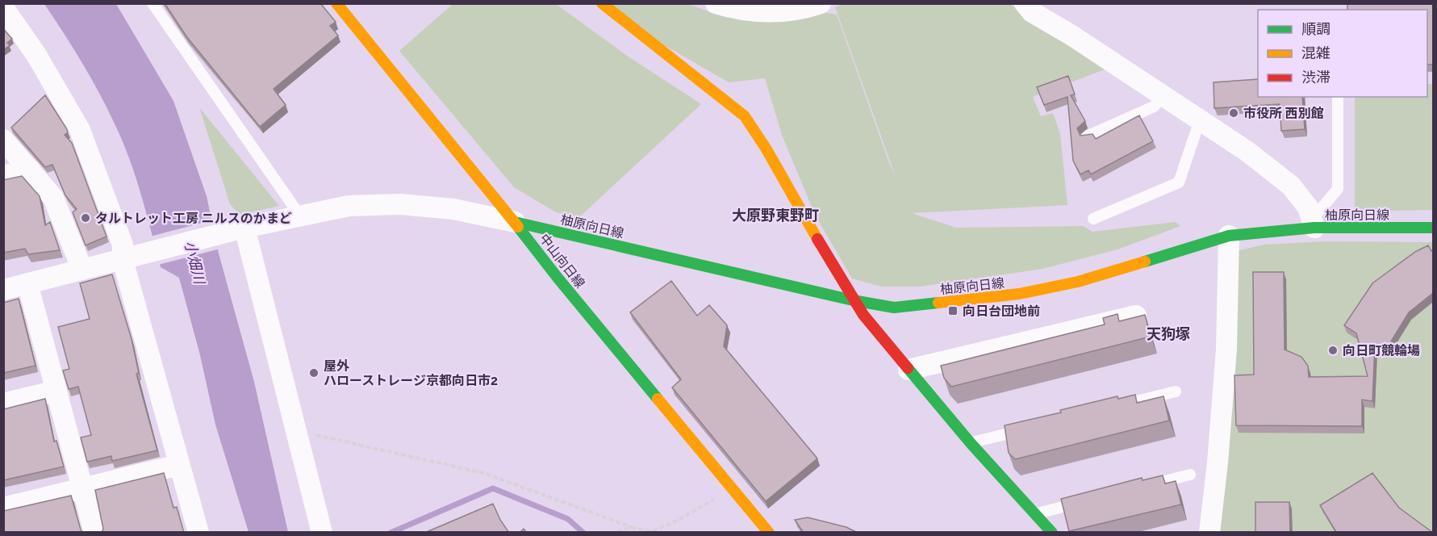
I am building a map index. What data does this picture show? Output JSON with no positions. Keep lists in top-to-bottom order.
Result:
{
  "streets": {
    "main road": ["柚原向日線", "中山向日線"]
  },
  "crossings": [
    ["柚原向日線", "中山向日線"]
  ],
  "districts": ["大原野東野町", "天狗塚"],
  "water": ["小畑川"],
  "places": {
    "other": [
      "市役所 西別館",
      "タルトレット工房 ニルスのかまど",
      "向日町競輪場",
      "屋外 ハローストレージ京都向日市2"
    ],
    "transit": ["向日台団地前"]
  },
  "legend": ["順調", "混雑", "渋滞"]
}
